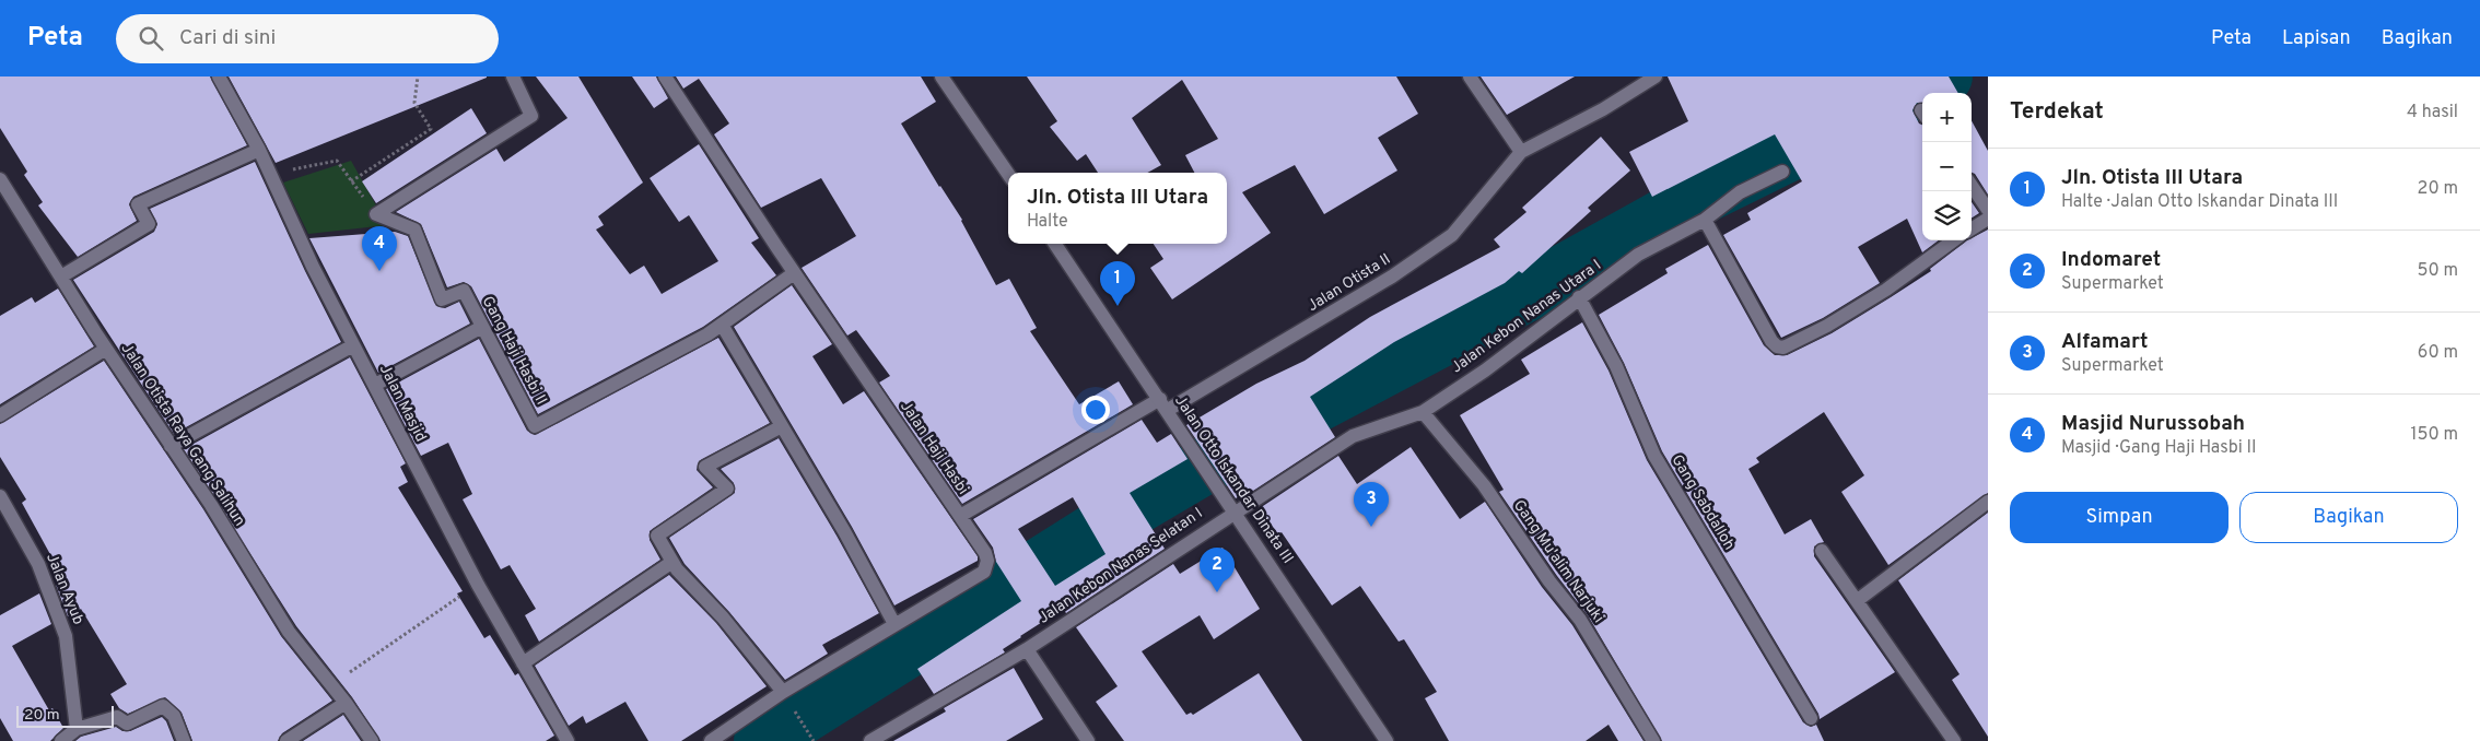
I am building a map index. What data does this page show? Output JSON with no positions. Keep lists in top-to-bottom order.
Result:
{
  "streets": {
    "street": [
      "Jalan Otista II",
      "Jalan Kebon Nanas Utara I",
      "Gang Haji Hasbi II",
      "Jalan Masjid",
      "Jalan Otista Raya Gang Salihun",
      "Jalan Haji Hasbi",
      "Jalan Otto Iskandar Dinata III",
      "Gang Sabdalloh",
      "Gang Mu'alim Narjuki",
      "Jalan Kebon Nanas Selatan I",
      "Jalan Ayub"
    ]
  },
  "crossings": [
    ["Jalan Otista II", "Jalan Haji Hasbi"],
    ["Jalan Otista II", "Jalan Otto Iskandar Dinata III"],
    ["Jalan Kebon Nanas Utara I", "Jalan Otto Iskandar Dinata III"],
    ["Jalan Kebon Nanas Utara I", "Gang Sabdalloh"],
    ["Jalan Kebon Nanas Utara I", "Gang Mu'alim Narjuki"],
    ["Jalan Kebon Nanas Utara I", "Jalan Kebon Nanas Selatan I"],
    ["Gang Haji Hasbi II", "Jalan Haji Hasbi"],
    ["Jalan Otto Iskandar Dinata III", "Jalan Kebon Nanas Selatan I"]
  ],
  "scale_bar": "20 m",
  "page": {
    "header": "Peta",
    "search": "Cari di sini",
    "nav": ["Peta", "Lapisan", "Bagikan"],
    "heading": ["Terdekat", "4 hasil"],
    "map_buttons": ["+", "−"],
    "list": [
      {
        "mark": "1",
        "name": "Jln. Otista III Utara",
        "note": "Halte · Jalan Otto Iskandar Dinata III",
        "value": "20 m"
      },
      {
        "mark": "2",
        "name": "Indomaret",
        "note": "Supermarket",
        "value": "50 m"
      },
      {
        "mark": "3",
        "name": "Alfamart",
        "note": "Supermarket",
        "value": "60 m"
      },
      {
        "mark": "4",
        "name": "Masjid Nurussobah",
        "note": "Masjid · Gang Haji Hasbi II",
        "value": "150 m"
      }
    ],
    "popup": ["Jln. Otista III Utara", "Halte"],
    "pins": [
      "4",
      "1",
      "3",
      "2"
    ],
    "buttons": ["Simpan", "Bagikan"],
    "scale": "20 m"
  }
}
